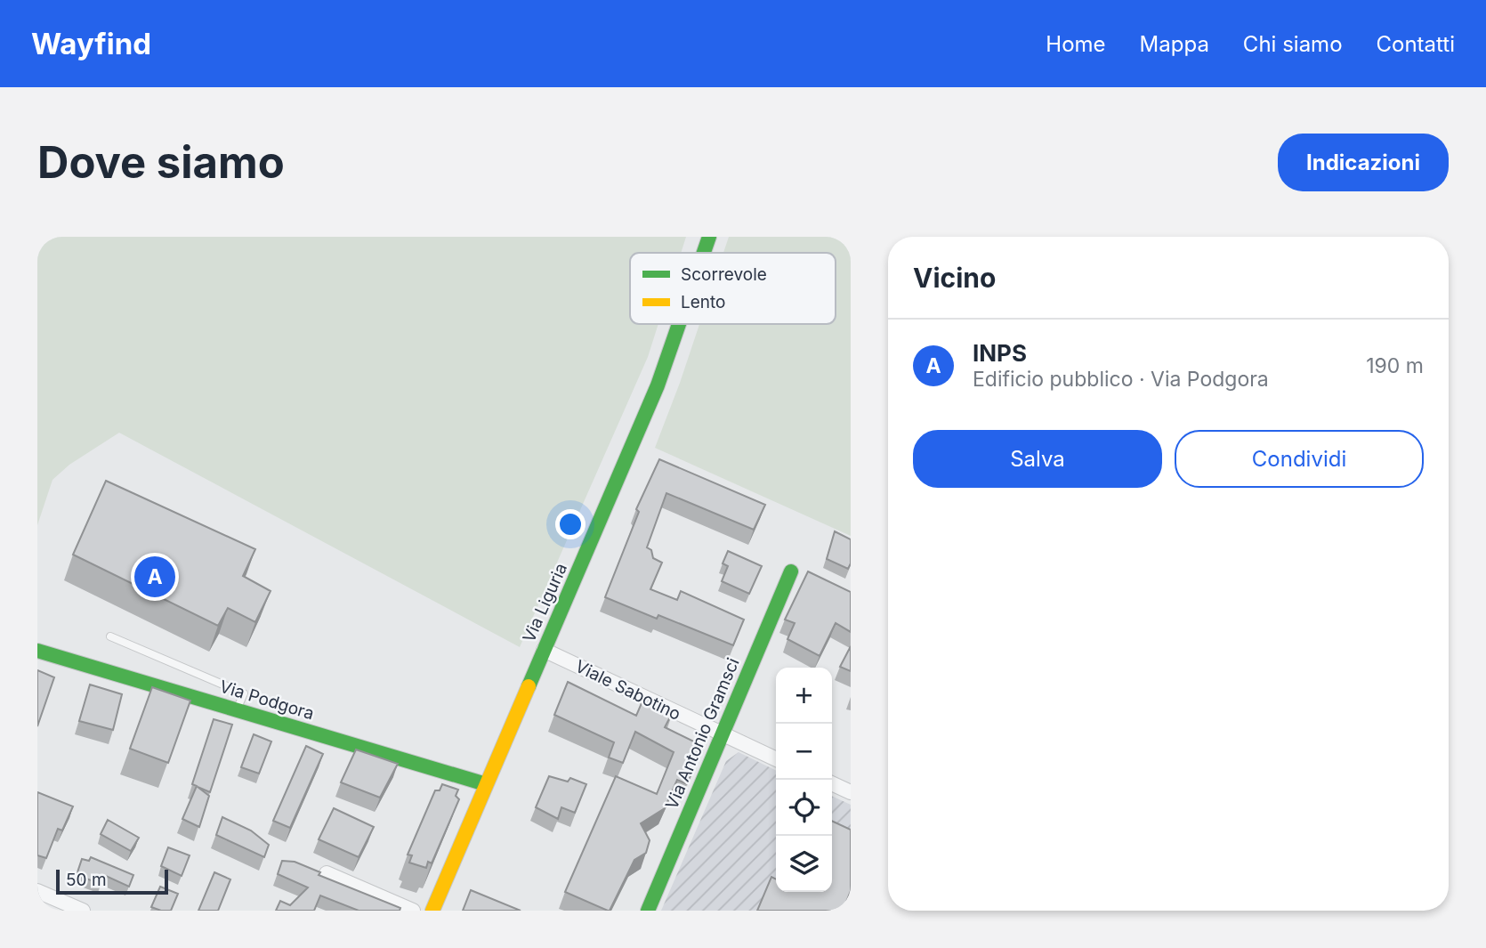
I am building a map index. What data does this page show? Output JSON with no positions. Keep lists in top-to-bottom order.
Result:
{
  "streets": {
    "street": [
      "Via Liguria",
      "Viale Sabotino",
      "Via Podgora",
      "Via Antonio Gramsci"
    ]
  },
  "crossings": [
    ["Via Liguria", "Viale Sabotino"],
    ["Via Liguria", "Via Podgora"],
    ["Viale Sabotino", "Via Antonio Gramsci"]
  ],
  "legend": ["Scorrevole", "Lento"],
  "scale_bar": "50 m",
  "page": {
    "header": "Wayfind",
    "nav": [
      "Home",
      "Mappa",
      "Chi siamo",
      "Contatti"
    ],
    "buttons": [
      "Indicazioni",
      ["Salva", "Condividi"]
    ],
    "title": "Dove siamo",
    "heading": "Vicino",
    "list": [
      {
        "mark": "A",
        "name": "INPS",
        "note": "Edificio pubblico · Via Podgora",
        "value": "190 m"
      }
    ],
    "pins": "A",
    "map_buttons": ["+", "−"],
    "scale": "50 m"
  }
}
